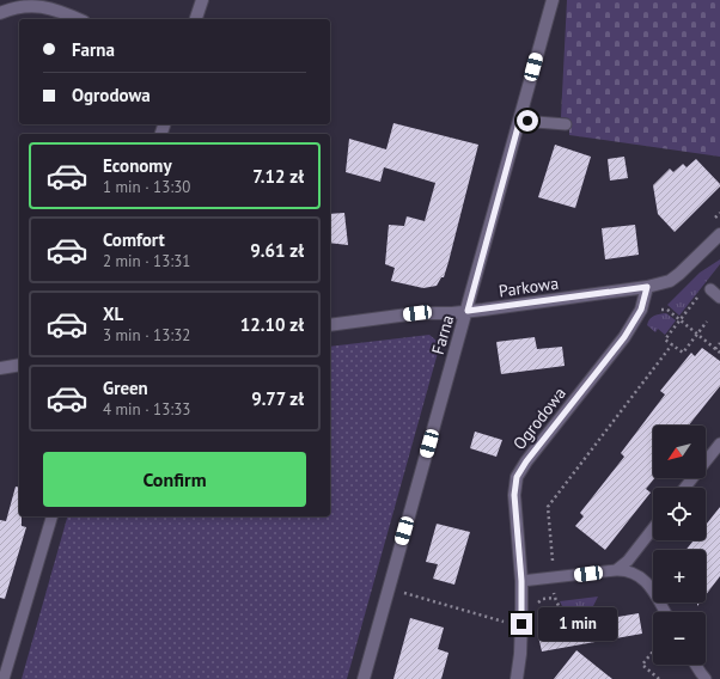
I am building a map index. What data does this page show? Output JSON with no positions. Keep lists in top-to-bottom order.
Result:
{
  "streets": {
    "street": ["Parkowa", "Farna", "Ogrodowa"]
  },
  "crossings": [
    ["Parkowa", "Farna"],
    ["Parkowa", "Ogrodowa"]
  ],
  "north": "bottom left",
  "page": {
    "banner": ["Farna", "Ogrodowa"],
    "list": [
      {
        "name": "Economy",
        "note": "1 min · 13:30",
        "value": "7.12 zł"
      },
      {
        "name": "Comfort",
        "note": "2 min · 13:31",
        "value": "9.61 zł"
      },
      {
        "name": "XL",
        "note": "3 min · 13:32",
        "value": "12.10 zł"
      },
      {
        "name": "Green",
        "note": "4 min · 13:33",
        "value": "9.77 zł"
      }
    ],
    "map_buttons": ["+", "−"],
    "buttons": "Confirm",
    "bubble": "1 min"
  }
}
